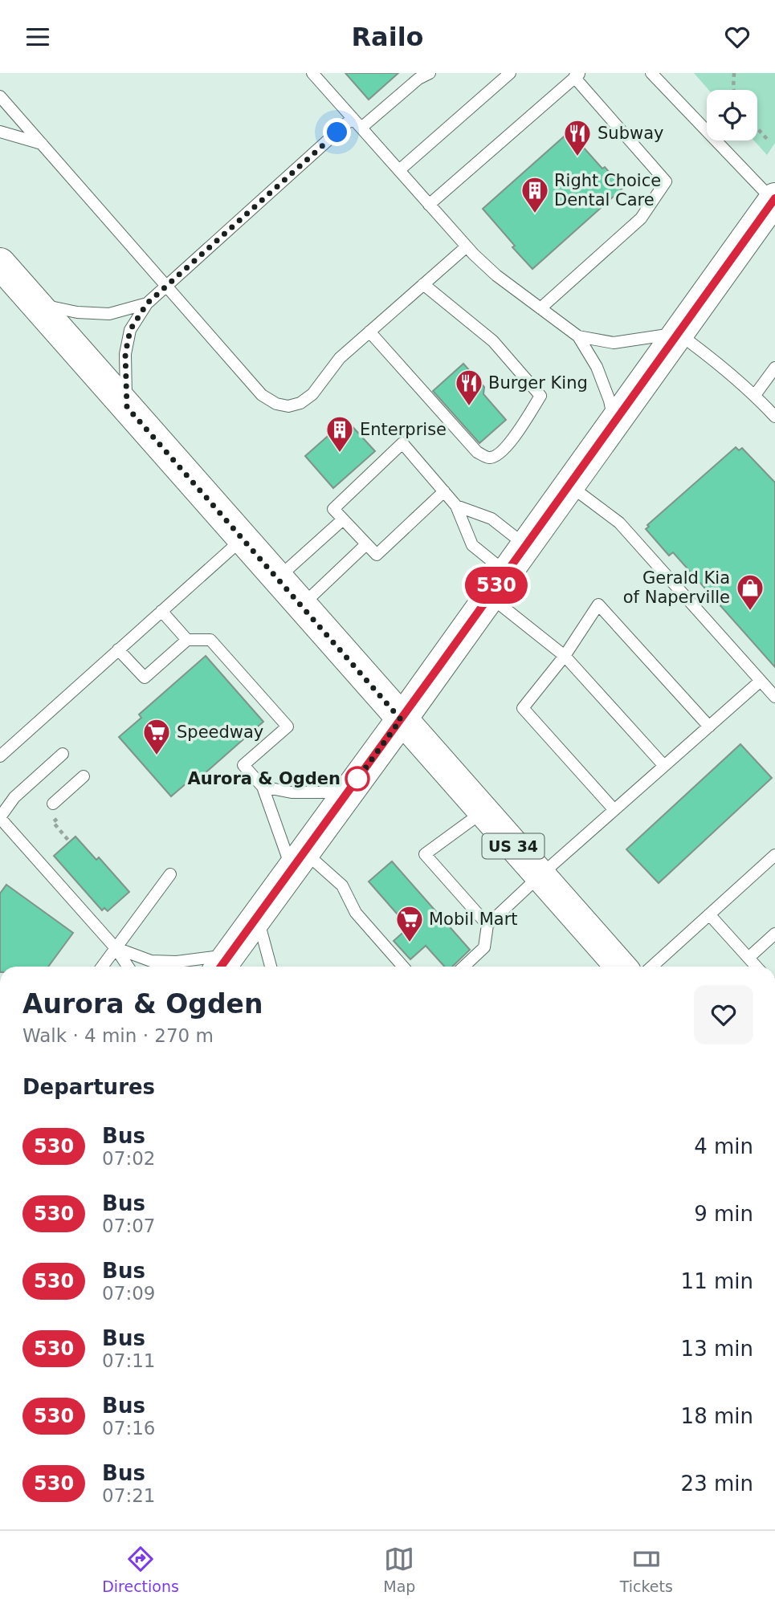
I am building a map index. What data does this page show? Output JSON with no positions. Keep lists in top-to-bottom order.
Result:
{
  "streets": {
    "main road": ["US 34"]
  },
  "places": {
    "restaurant": ["Subway", "Burger King"],
    "building": ["Right Choice Dental Care", "Enterprise"],
    "shop": ["Gerald Kia of Naperville"],
    "supermarket": ["Speedway", "Mobil Mart"],
    "other": ["Aurora & Ogden"]
  },
  "lines": ["bus line 530"],
  "page": {
    "header": "Railo",
    "on_map": "530",
    "heading": [
      ["Aurora & Ogden", "Walk · 4 min · 270 m"],
      "Departures"
    ],
    "list": [
      {
        "mark": "530",
        "name": "Bus",
        "note": "07:02",
        "value": "4 min"
      },
      {
        "mark": "530",
        "name": "Bus",
        "note": "07:07",
        "value": "9 min"
      },
      {
        "mark": "530",
        "name": "Bus",
        "note": "07:09",
        "value": "11 min"
      },
      {
        "mark": "530",
        "name": "Bus",
        "note": "07:11",
        "value": "13 min"
      },
      {
        "mark": "530",
        "name": "Bus",
        "note": "07:16",
        "value": "18 min"
      },
      {
        "mark": "530",
        "name": "Bus",
        "note": "07:21",
        "value": "23 min"
      }
    ],
    "tabs": ["Directions", "Map", "Tickets"]
  }
}
